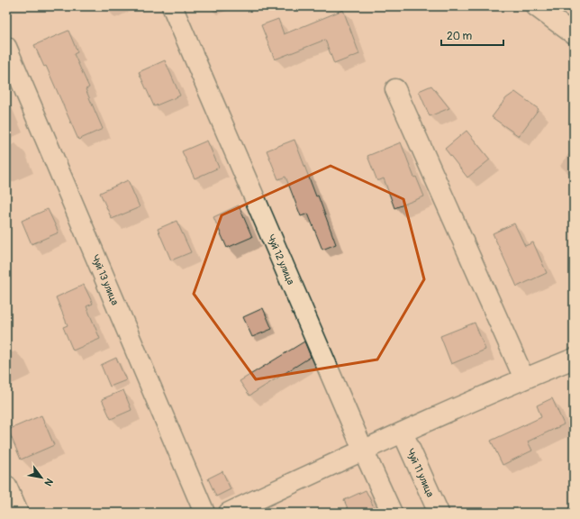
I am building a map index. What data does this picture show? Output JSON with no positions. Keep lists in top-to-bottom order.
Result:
{
  "streets": {
    "street": ["Чуй 12 улица", "Чуй 13 улица", "Чуй 11 улица"]
  },
  "scale_bar": "20 m",
  "north": "bottom right"
}
